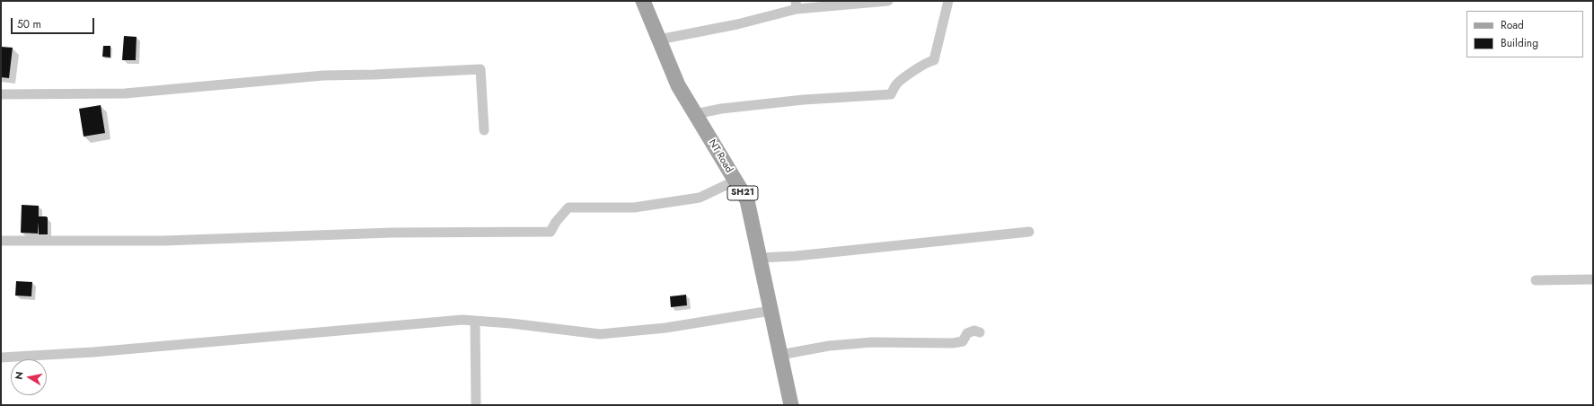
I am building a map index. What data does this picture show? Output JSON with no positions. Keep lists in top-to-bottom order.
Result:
{
  "streets": {
    "main road": ["NT Road", "SH21"]
  },
  "legend": ["Road", "Building"],
  "scale_bar": "50 m",
  "north": "left"
}
